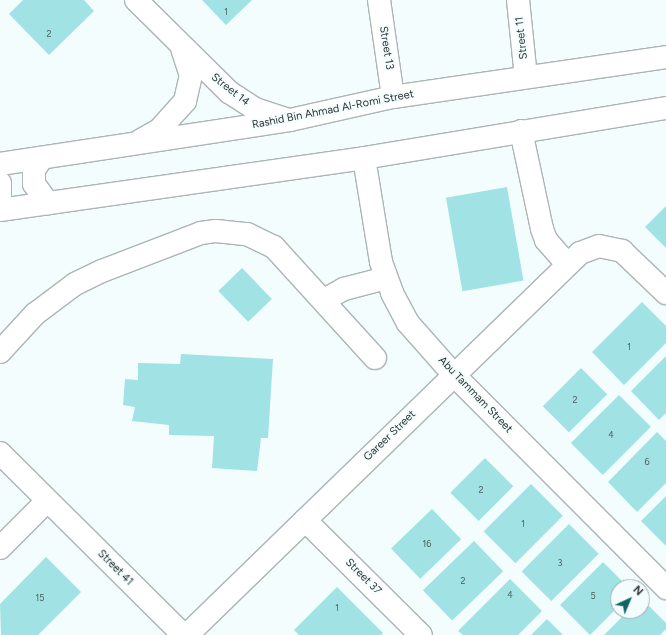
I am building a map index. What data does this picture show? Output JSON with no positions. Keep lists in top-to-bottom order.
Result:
{
  "streets": {
    "street": [
      "Street 11",
      "Street 13",
      "Street 14",
      "Rashid Bin Ahmad Al-Romi Street",
      "Abu Tammam Street",
      "Gareer Street",
      "Street 41",
      "Street 37"
    ]
  },
  "crossings": [
    ["Street 11", "Rashid Bin Ahmad Al-Romi Street"],
    ["Street 13", "Rashid Bin Ahmad Al-Romi Street"],
    ["Street 14", "Rashid Bin Ahmad Al-Romi Street"],
    ["Abu Tammam Street", "Gareer Street"],
    ["Gareer Street", "Street 37"]
  ],
  "house_numbers": [
    "1",
    "2",
    "1",
    "2",
    "4",
    "6",
    "2",
    "1",
    "16",
    "3",
    "2",
    "4",
    "5",
    "15",
    "1"
  ],
  "north": "top right"
}
